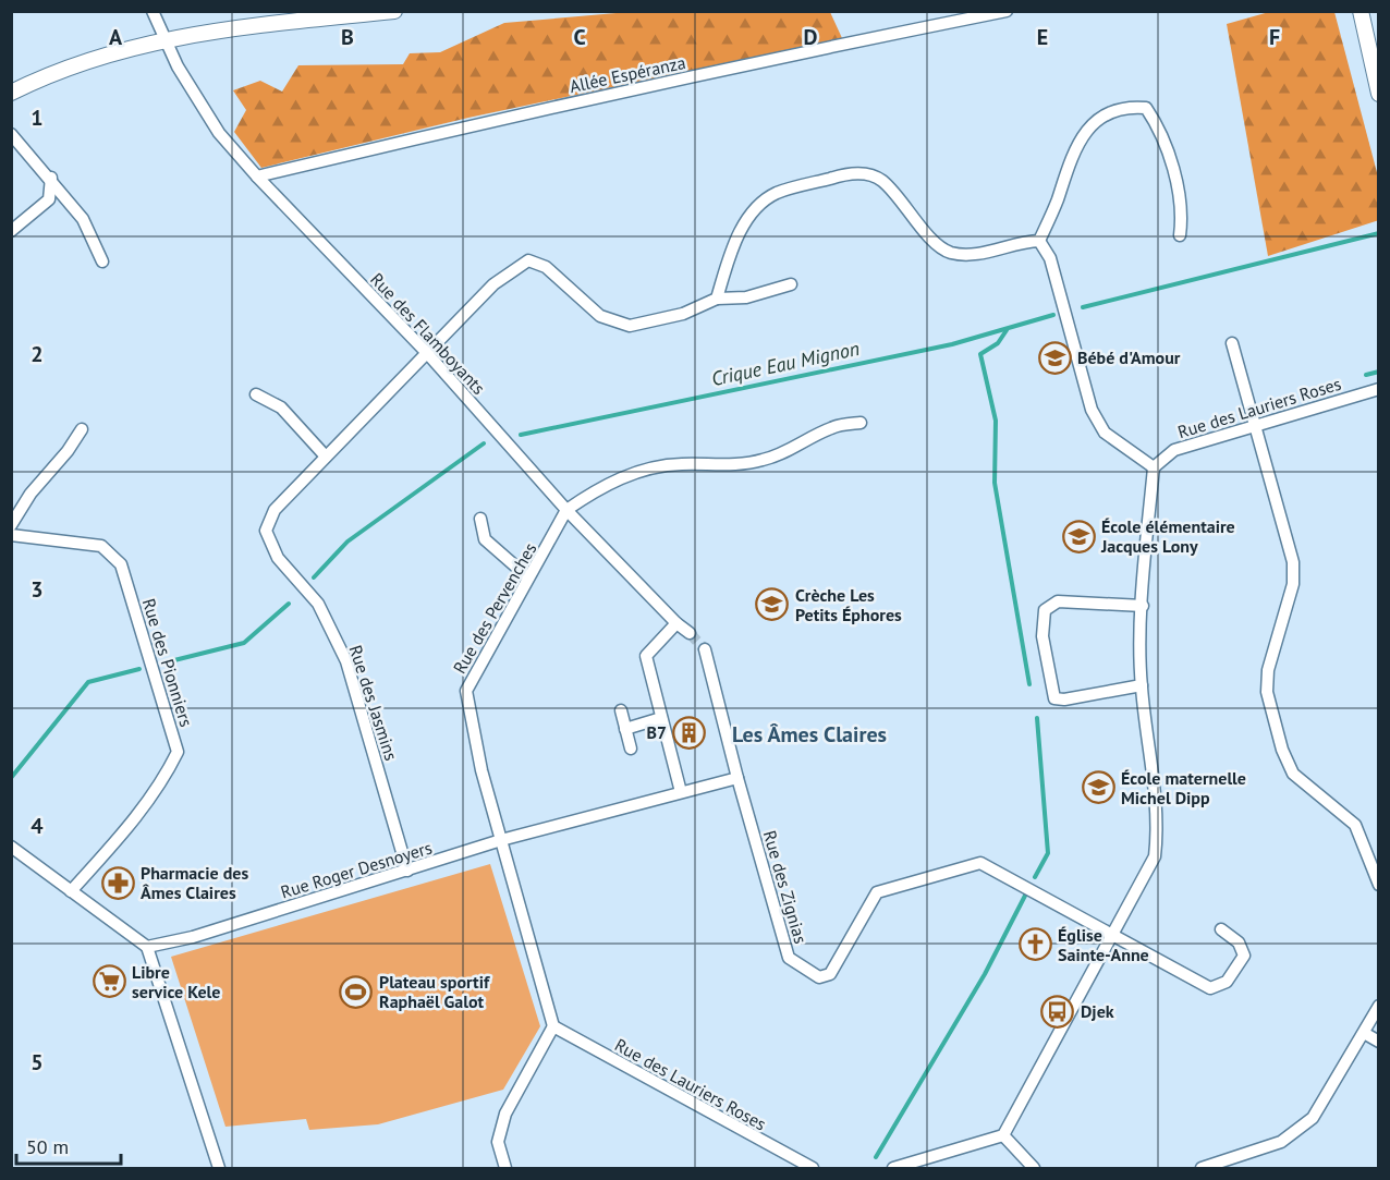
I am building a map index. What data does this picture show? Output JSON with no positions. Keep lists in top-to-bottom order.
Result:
{
  "streets": {
    "street": [
      "Allée Espéranza",
      "Rue des Flamboyants",
      "Rue des Lauriers Roses",
      "Rue des Pervenches",
      "Rue des Pionniers",
      "Rue des Jasmins",
      "Rue Roger Desnoyers",
      "Rue des Zignias"
    ]
  },
  "crossings": [
    ["Allée Espéranza", "Rue des Flamboyants"],
    ["Rue des Flamboyants", "Rue des Pervenches"],
    ["Rue des Flamboyants", "Rue des Jasmins"],
    ["Rue des Lauriers Roses", "Rue des Pervenches"],
    ["Rue des Pervenches", "Rue Roger Desnoyers"],
    ["Rue des Jasmins", "Rue Roger Desnoyers"],
    ["Rue Roger Desnoyers", "Rue des Zignias"]
  ],
  "districts": ["Les Âmes Claires"],
  "water": ["Crique Eau Mignon"],
  "places": {
    "school or university": [
      "Bébé d'Amour",
      "École élémentaire Jacques Lony",
      "Crèche Les Petits Éphores",
      "École maternelle Michel Dipp"
    ],
    "building": ["B7"],
    "pharmacy": ["Pharmacie des Âmes Claires"],
    "church": ["Église Sainte-Anne"],
    "supermarket": ["Libre service Kele"],
    "sports": ["Plateau sportif Raphaël Galot"],
    "bus stop": ["Djek"]
  },
  "scale_bar": "50 m",
  "grid": {
    "columns": [
      "A",
      "B",
      "C",
      "D",
      "E",
      "F"
    ],
    "rows": [
      "1",
      "2",
      "3",
      "4",
      "5"
    ]
  }
}
